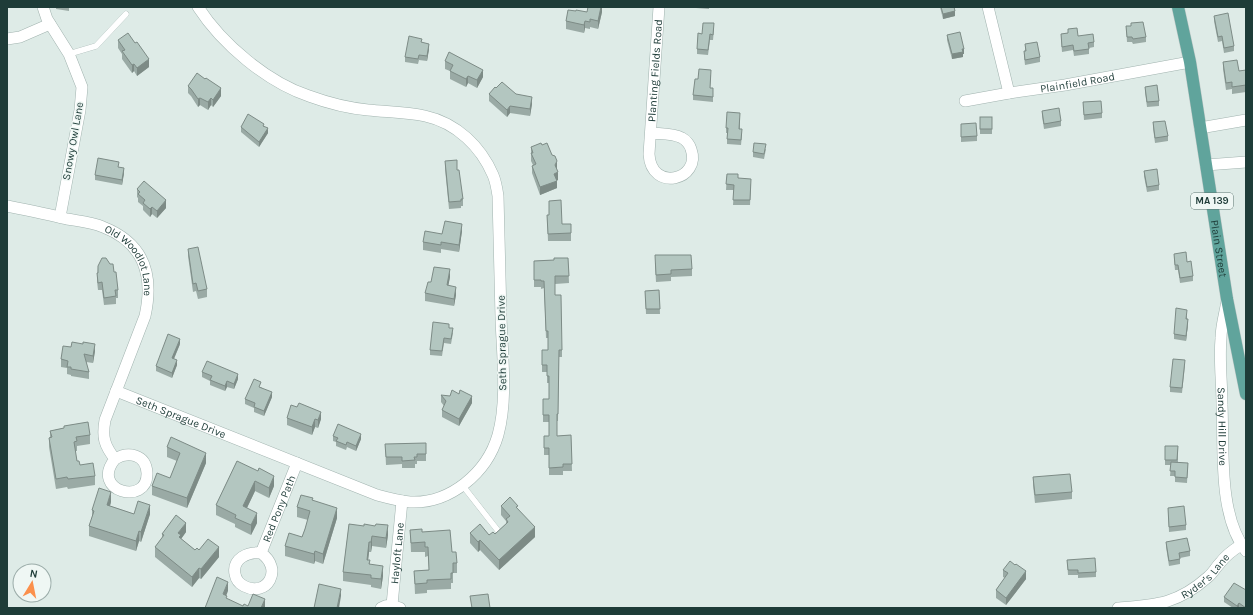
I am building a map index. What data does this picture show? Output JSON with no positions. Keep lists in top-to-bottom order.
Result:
{
  "streets": {
    "main road": ["MA 139", "Plain Street"],
    "street": [
      "Planting Fields Road",
      "Plainfield Road",
      "Snowy Owl Lane",
      "Old Woodlot Lane",
      "Seth Sprague Drive",
      "Sandy Hill Drive",
      "Red Pony Path",
      "Hayloft Lane",
      "Ryder's Lane"
    ]
  },
  "crossings": [
    ["Plainfield Road", "Plain Street"],
    ["Snowy Owl Lane", "Old Woodlot Lane"],
    ["Plain Street", "Sandy Hill Drive"],
    ["Old Woodlot Lane", "Seth Sprague Drive"],
    ["Seth Sprague Drive", "Red Pony Path"],
    ["Seth Sprague Drive", "Hayloft Lane"],
    ["Sandy Hill Drive", "Ryder's Lane"]
  ],
  "north": "top"
}
